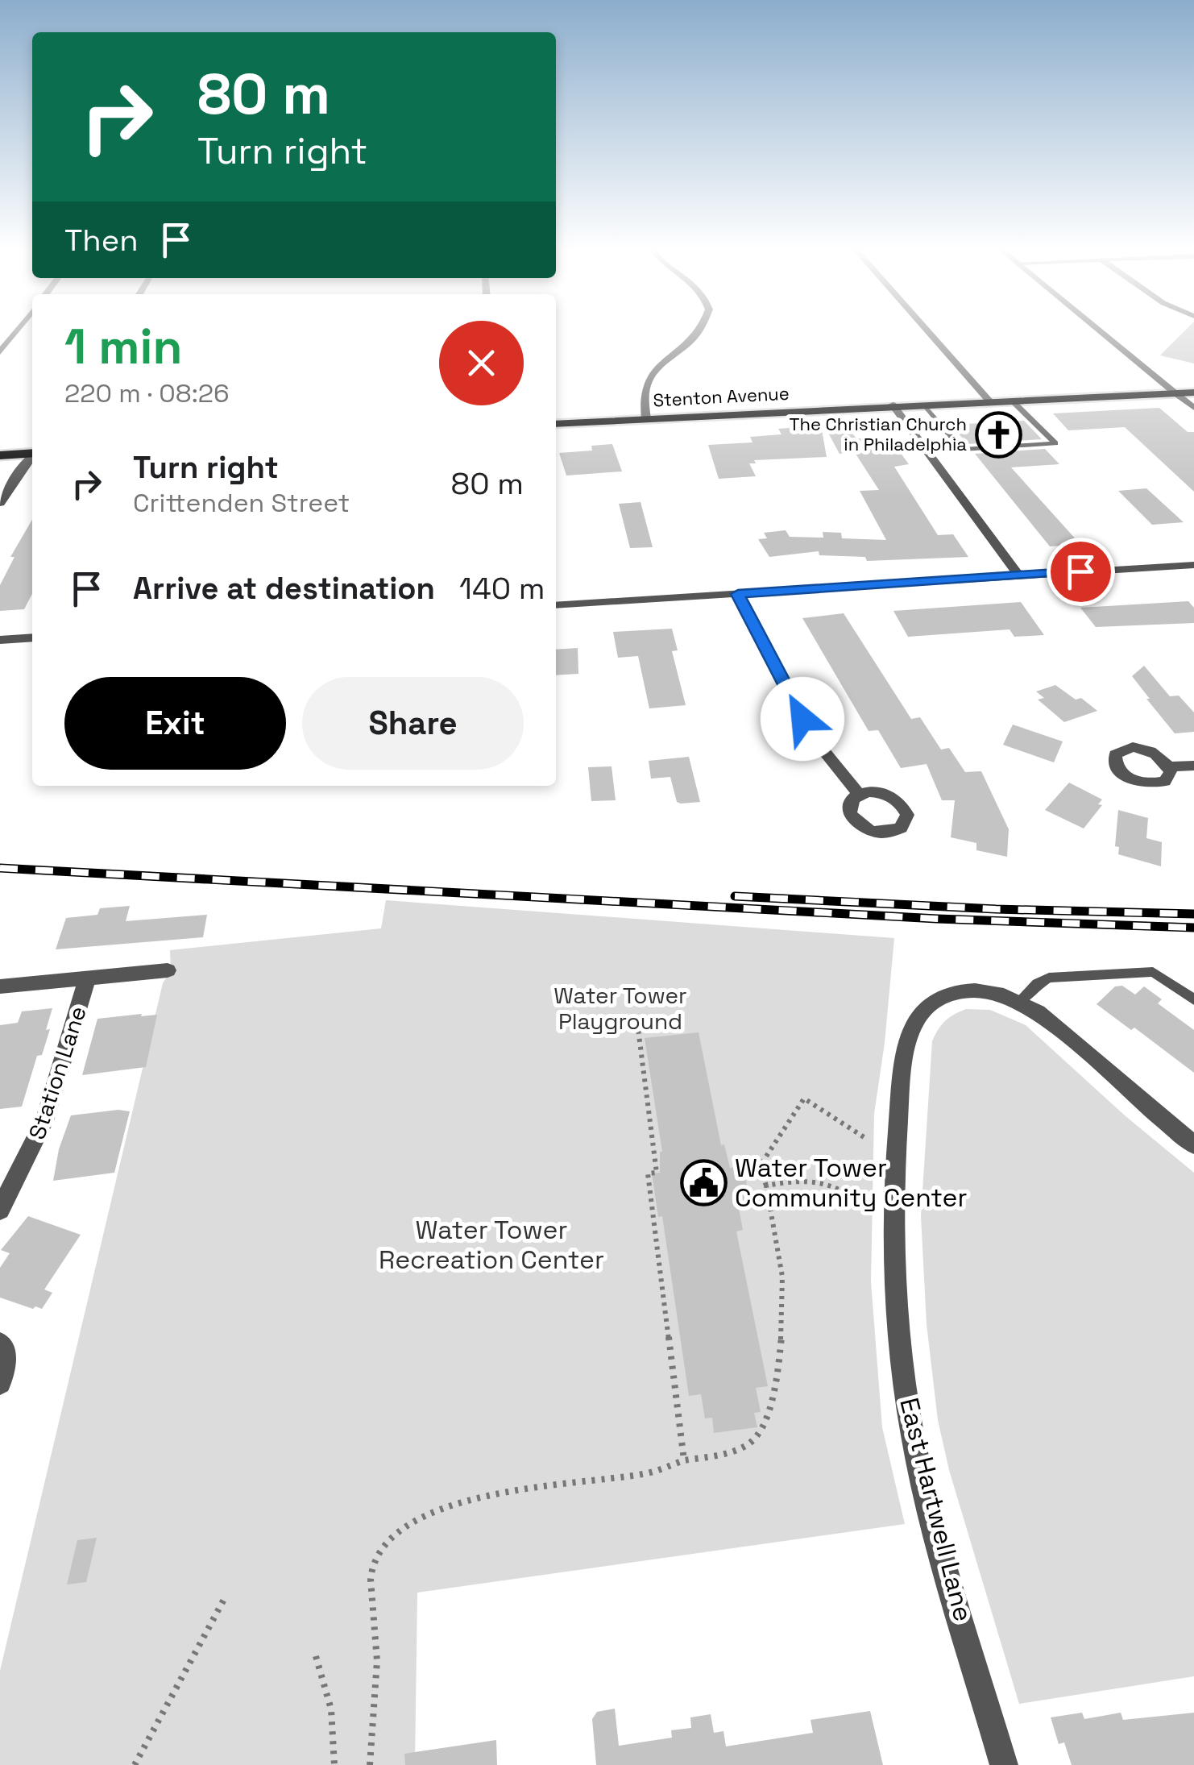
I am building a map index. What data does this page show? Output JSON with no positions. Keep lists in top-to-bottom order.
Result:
{
  "streets": {
    "main road": ["Stenton Avenue"],
    "street": ["Station Lane", "East Hartwell Lane"]
  },
  "parks": ["Water Tower Playground", "Water Tower Recreation Center"],
  "places": {
    "church": ["The Christian Church in Philadelphia"],
    "public building": ["Water Tower Community Center"]
  },
  "page": {
    "turn": ["80 m", "Turn right"],
    "then": "Then",
    "heading": ["1 min", "220 m · 08:26"],
    "list": [
      {
        "name": "Turn right",
        "note": "Crittenden Street",
        "value": "80 m"
      },
      {
        "name": "Arrive at destination",
        "value": "140 m"
      }
    ],
    "buttons": ["Exit", "Share"]
  }
}
